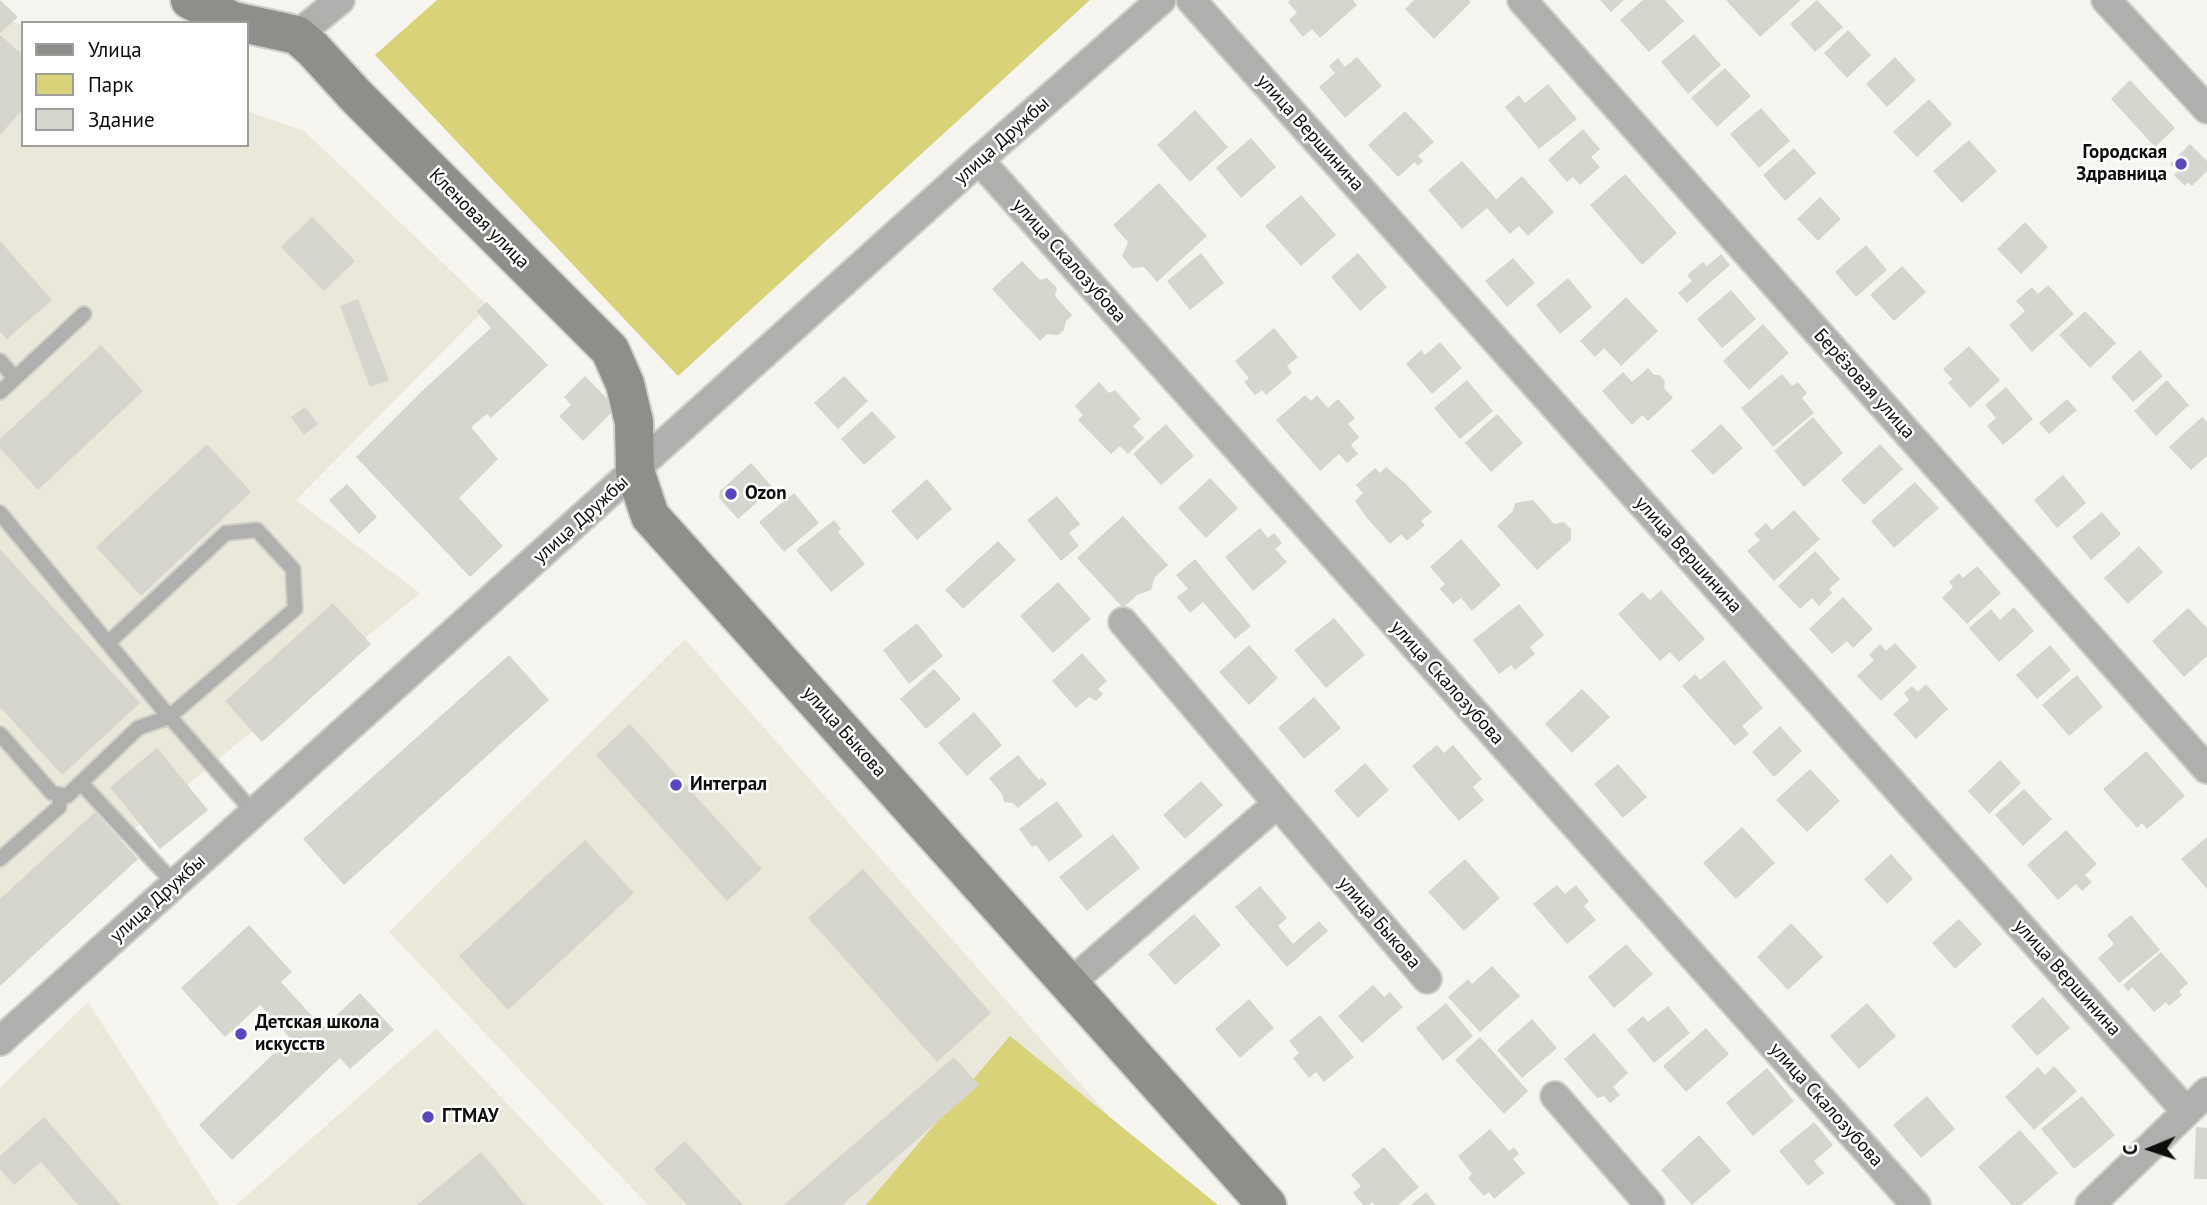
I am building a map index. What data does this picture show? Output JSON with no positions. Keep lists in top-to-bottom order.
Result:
{
  "streets": {
    "street": [
      "улица Вершинина",
      "улица Дружбы",
      "Кленовая улица",
      "улица Скалозубова",
      "Берёзовая улица",
      "улица Быкова"
    ]
  },
  "crossings": [
    ["улица Дружбы", "Кленовая улица"],
    ["улица Дружбы", "улица Скалозубова"],
    ["улица Дружбы", "улица Быкова"],
    ["Кленовая улица", "улица Быкова"]
  ],
  "places": [
    "Городская Здравница",
    "Ozon",
    "Интеграл",
    "Детская школа искусств",
    "ГТМАУ"
  ],
  "legend": ["Улица", "Парк", "Здание"],
  "north": "left"
}
